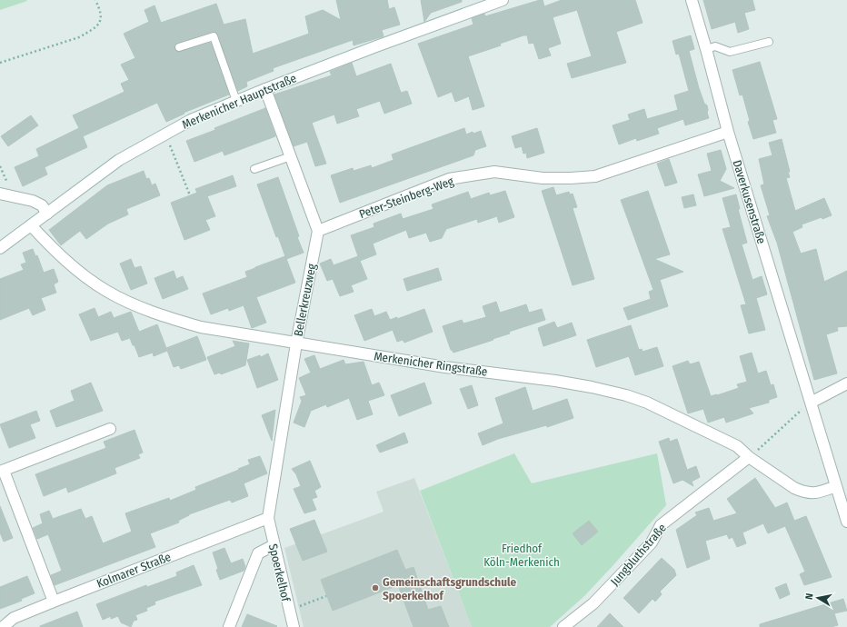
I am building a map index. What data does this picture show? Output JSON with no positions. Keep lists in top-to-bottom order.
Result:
{
  "streets": {
    "street": [
      "Merkenicher Hauptstraße",
      "Peter-Steinberg-Weg",
      "Daverkusenstraße",
      "Bellerkreuzweg",
      "Merkenicher Ringstraße",
      "Jungbluthstraße",
      "Kolmarer Straße",
      "Spoerkelhof"
    ]
  },
  "crossings": [
    ["Merkenicher Hauptstraße", "Merkenicher Ringstraße"],
    ["Peter-Steinberg-Weg", "Daverkusenstraße"],
    ["Peter-Steinberg-Weg", "Bellerkreuzweg"],
    ["Daverkusenstraße", "Merkenicher Ringstraße"],
    ["Bellerkreuzweg", "Merkenicher Ringstraße"],
    ["Bellerkreuzweg", "Kolmarer Straße"],
    ["Bellerkreuzweg", "Spoerkelhof"],
    ["Merkenicher Ringstraße", "Jungbluthstraße"],
    ["Kolmarer Straße", "Spoerkelhof"]
  ],
  "parks": ["Friedhof Köln-Merkenich"],
  "places": ["Gemeinschaftsgrundschule Spoerkelhof"],
  "north": "left"
}
